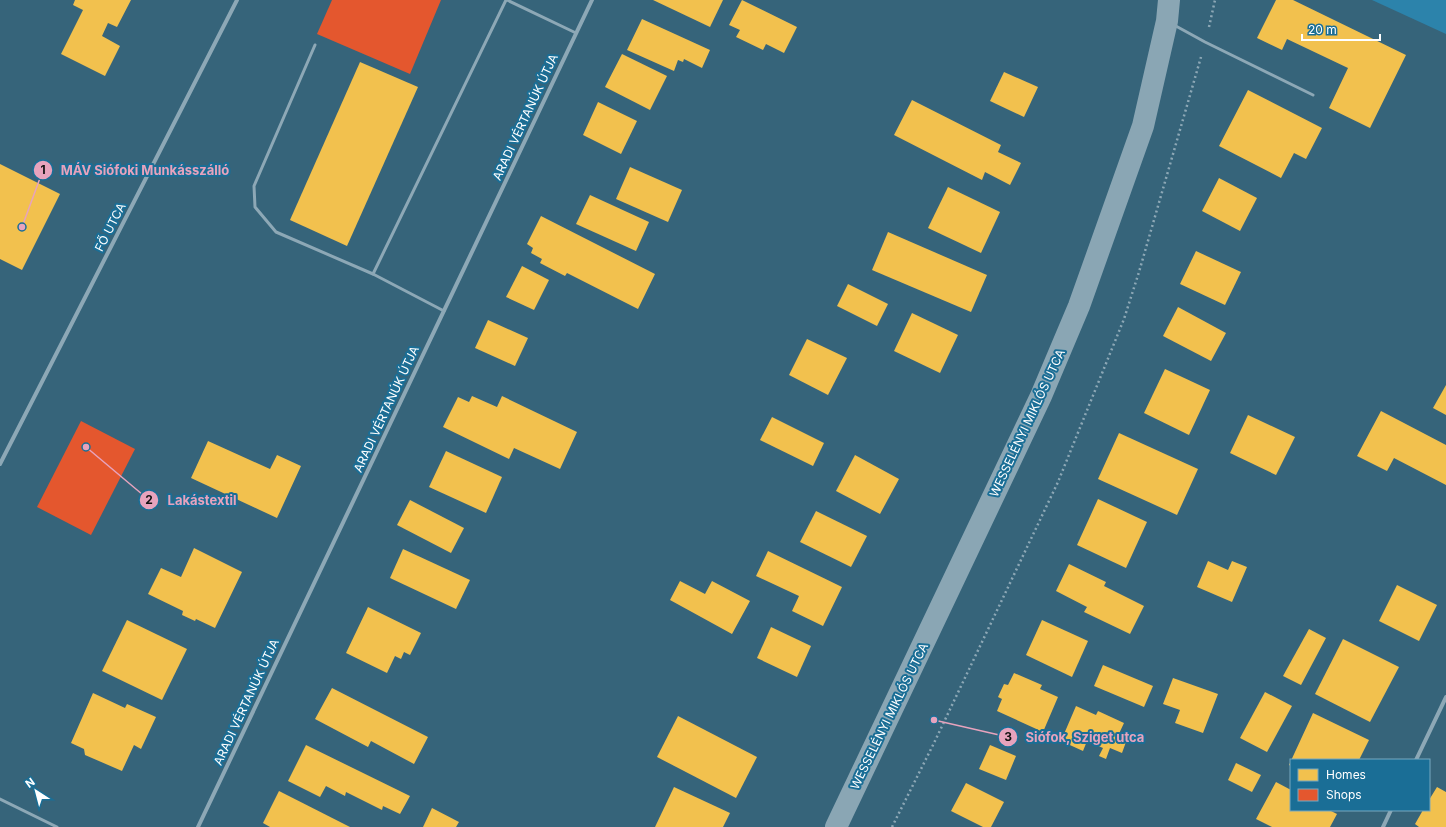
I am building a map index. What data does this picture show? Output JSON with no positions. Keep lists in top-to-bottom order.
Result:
{
  "streets": {
    "main road": ["WESSELÉNYI MIKLÓS UTCA"],
    "street": ["ARADI VÉRTANÚK ÚTJA", "FŐ UTCA"]
  },
  "places": ["MÁV Siófoki Munkásszálló", "Lakástextil", "Siófok, Sziget utca"],
  "legend": ["Homes", "Shops"],
  "scale_bar": "20 m",
  "north": "top left"
}
